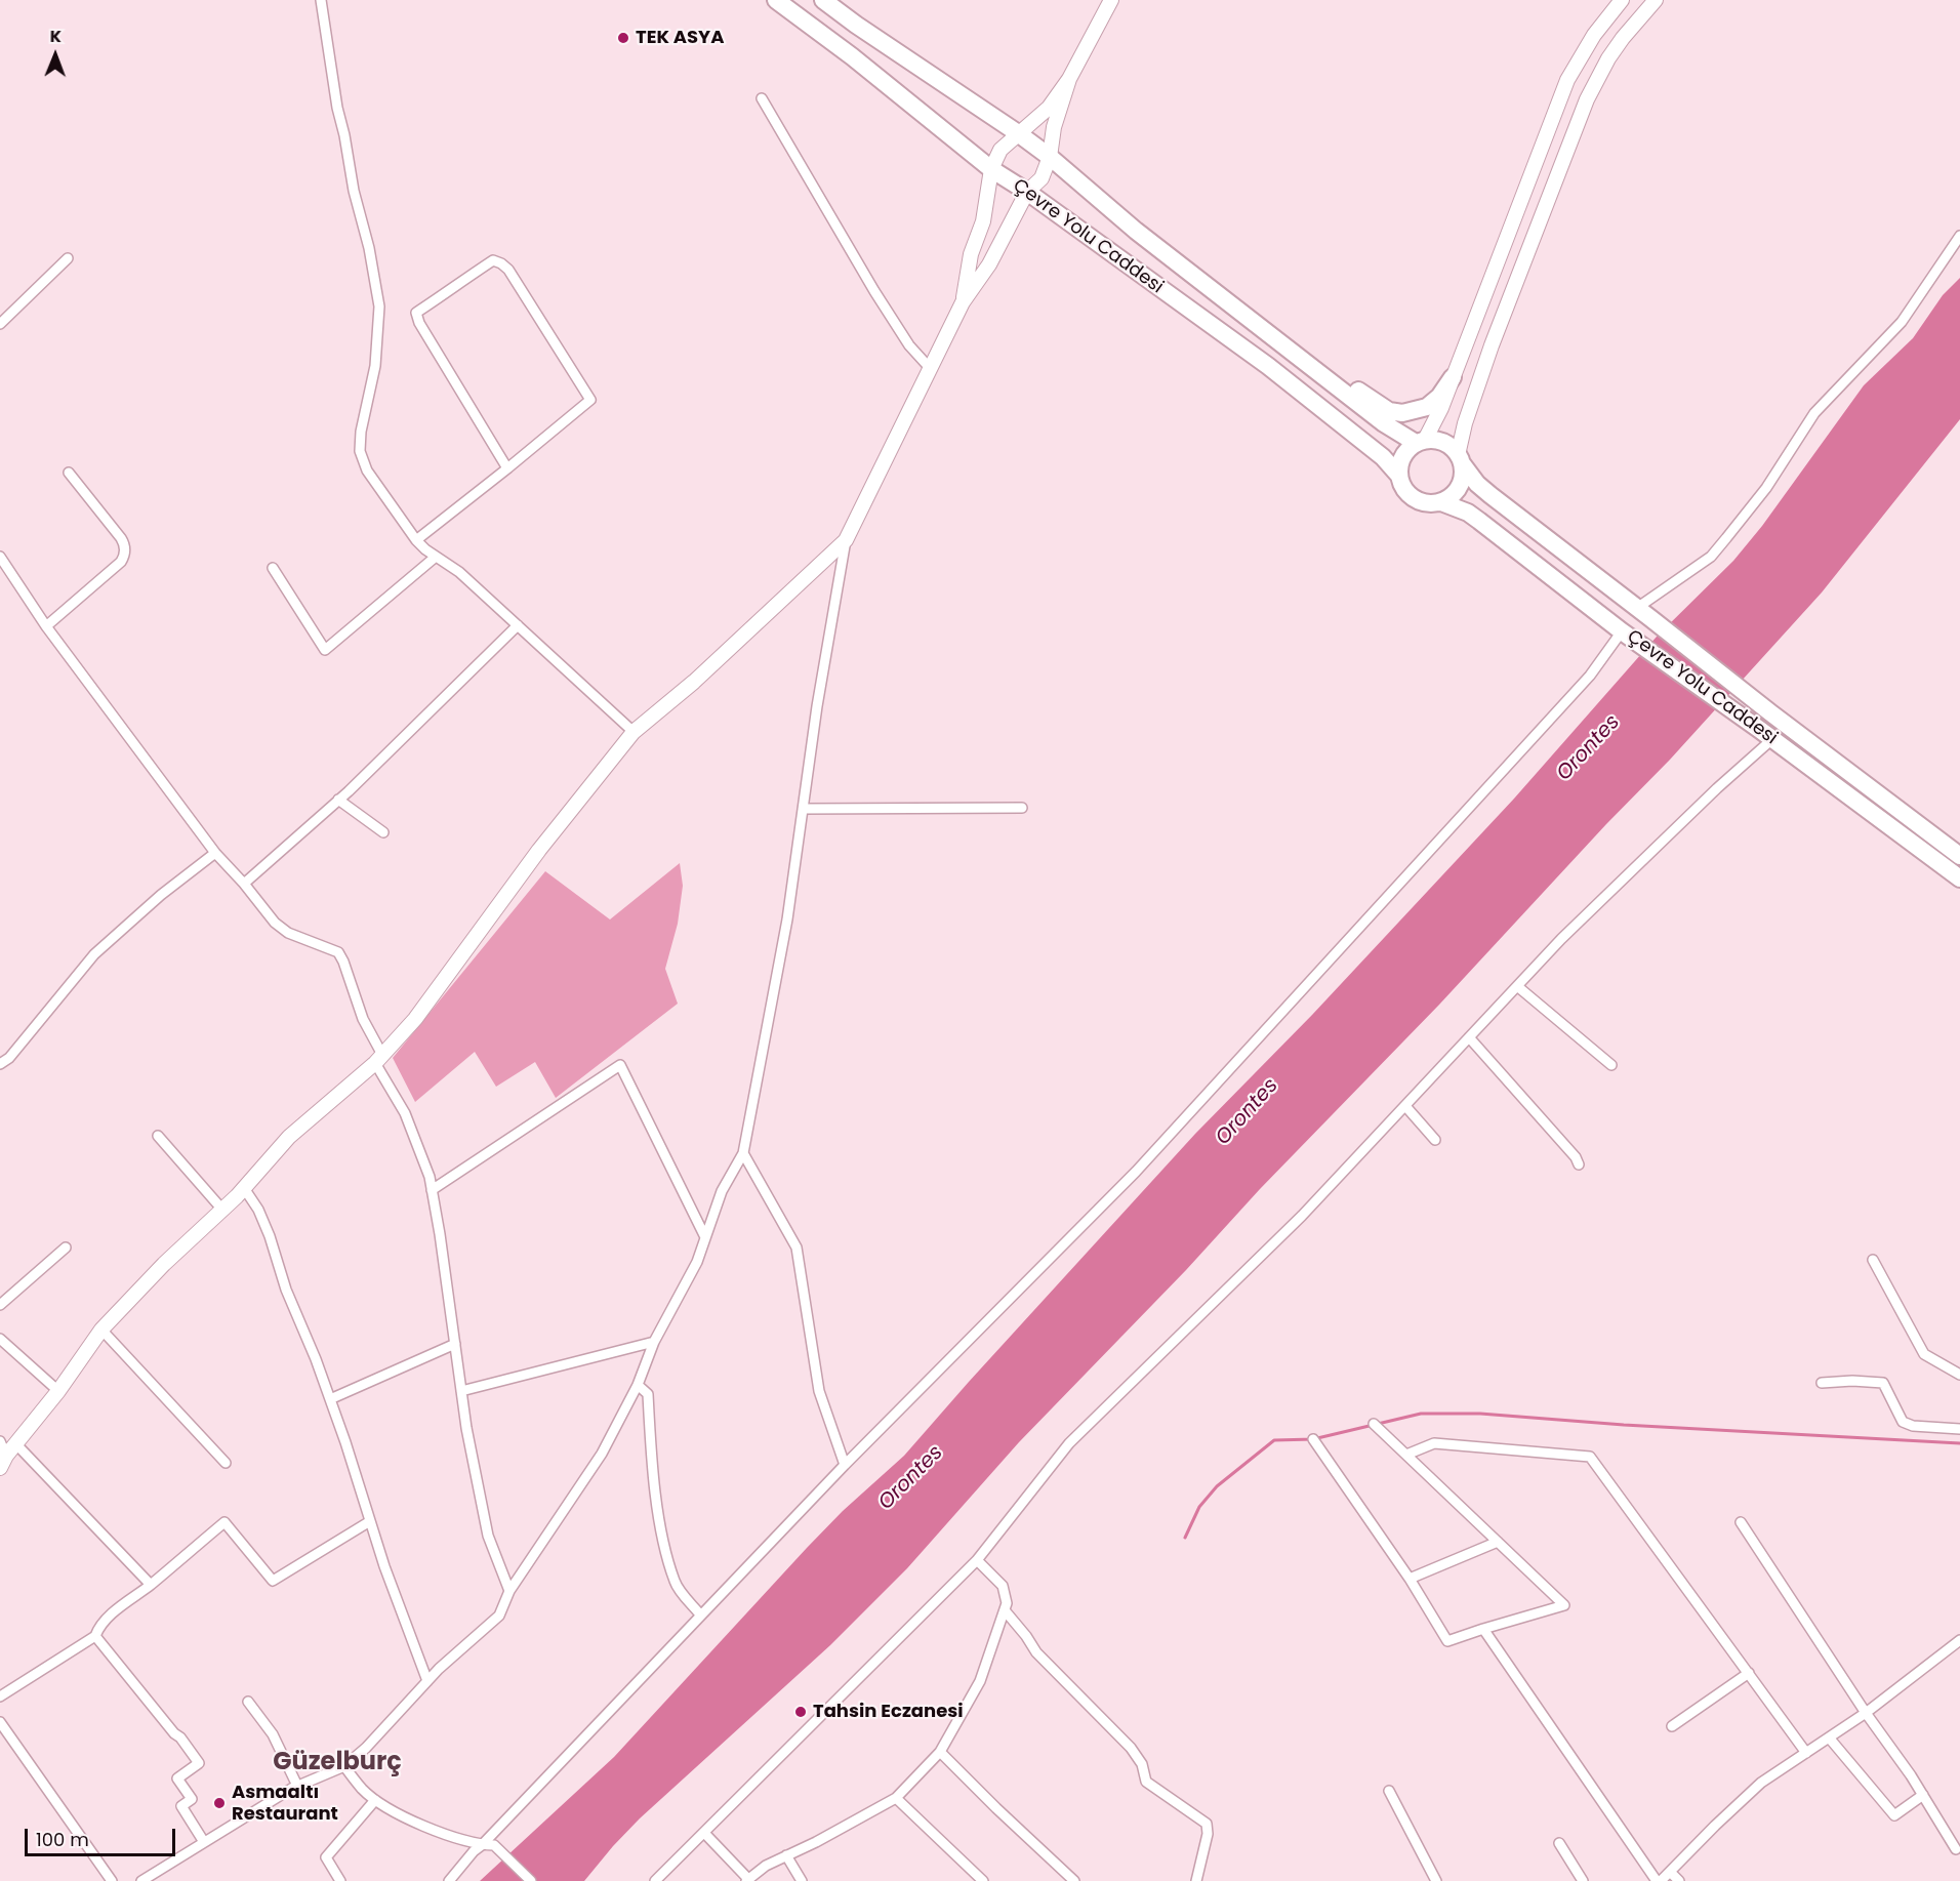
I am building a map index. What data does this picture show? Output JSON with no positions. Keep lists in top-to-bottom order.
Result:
{
  "streets": {
    "highway": ["Çevre Yolu Caddesi"]
  },
  "districts": ["Güzelburç"],
  "water": ["Orontes"],
  "places": ["TEK ASYA", "Tahsin Eczanesi", "Asmaaltı Restaurant"],
  "scale_bar": "100 m",
  "north": "top"
}
